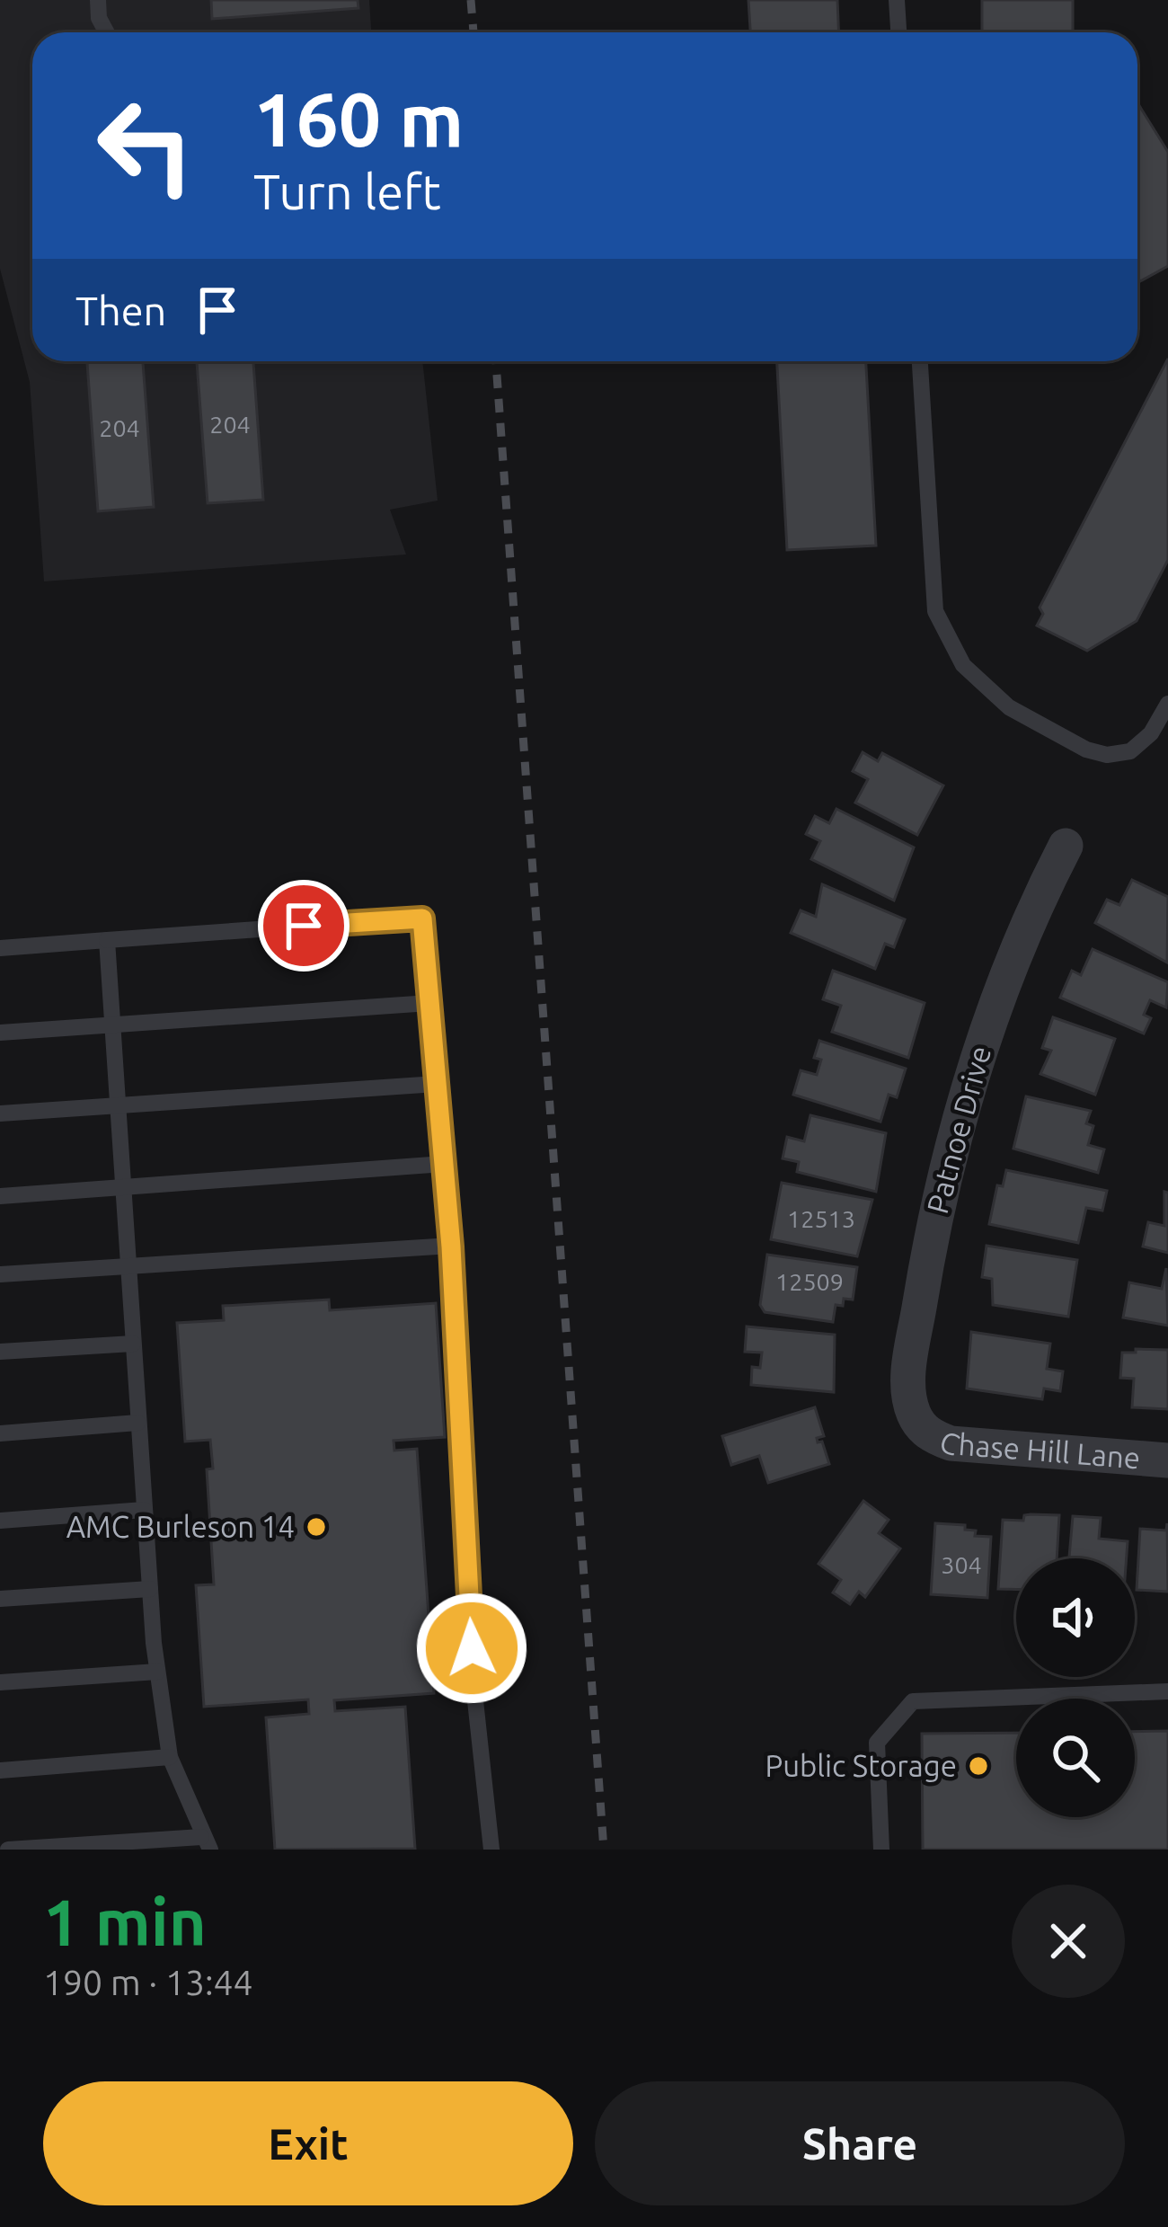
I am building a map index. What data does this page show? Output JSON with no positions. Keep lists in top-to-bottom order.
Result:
{
  "streets": {
    "street": ["Patnoe Drive", "Chase Hill Lane"]
  },
  "crossings": [
    ["Patnoe Drive", "Chase Hill Lane"]
  ],
  "places": ["AMC Burleson 14", "Public Storage"],
  "house_numbers": [
    "204",
    "204",
    "12513",
    "12509",
    "304"
  ],
  "page": {
    "turn": ["160 m", "Turn left"],
    "then": "Then",
    "heading": ["1 min", "190 m · 13:44"],
    "buttons": ["Exit", "Share"]
  }
}
